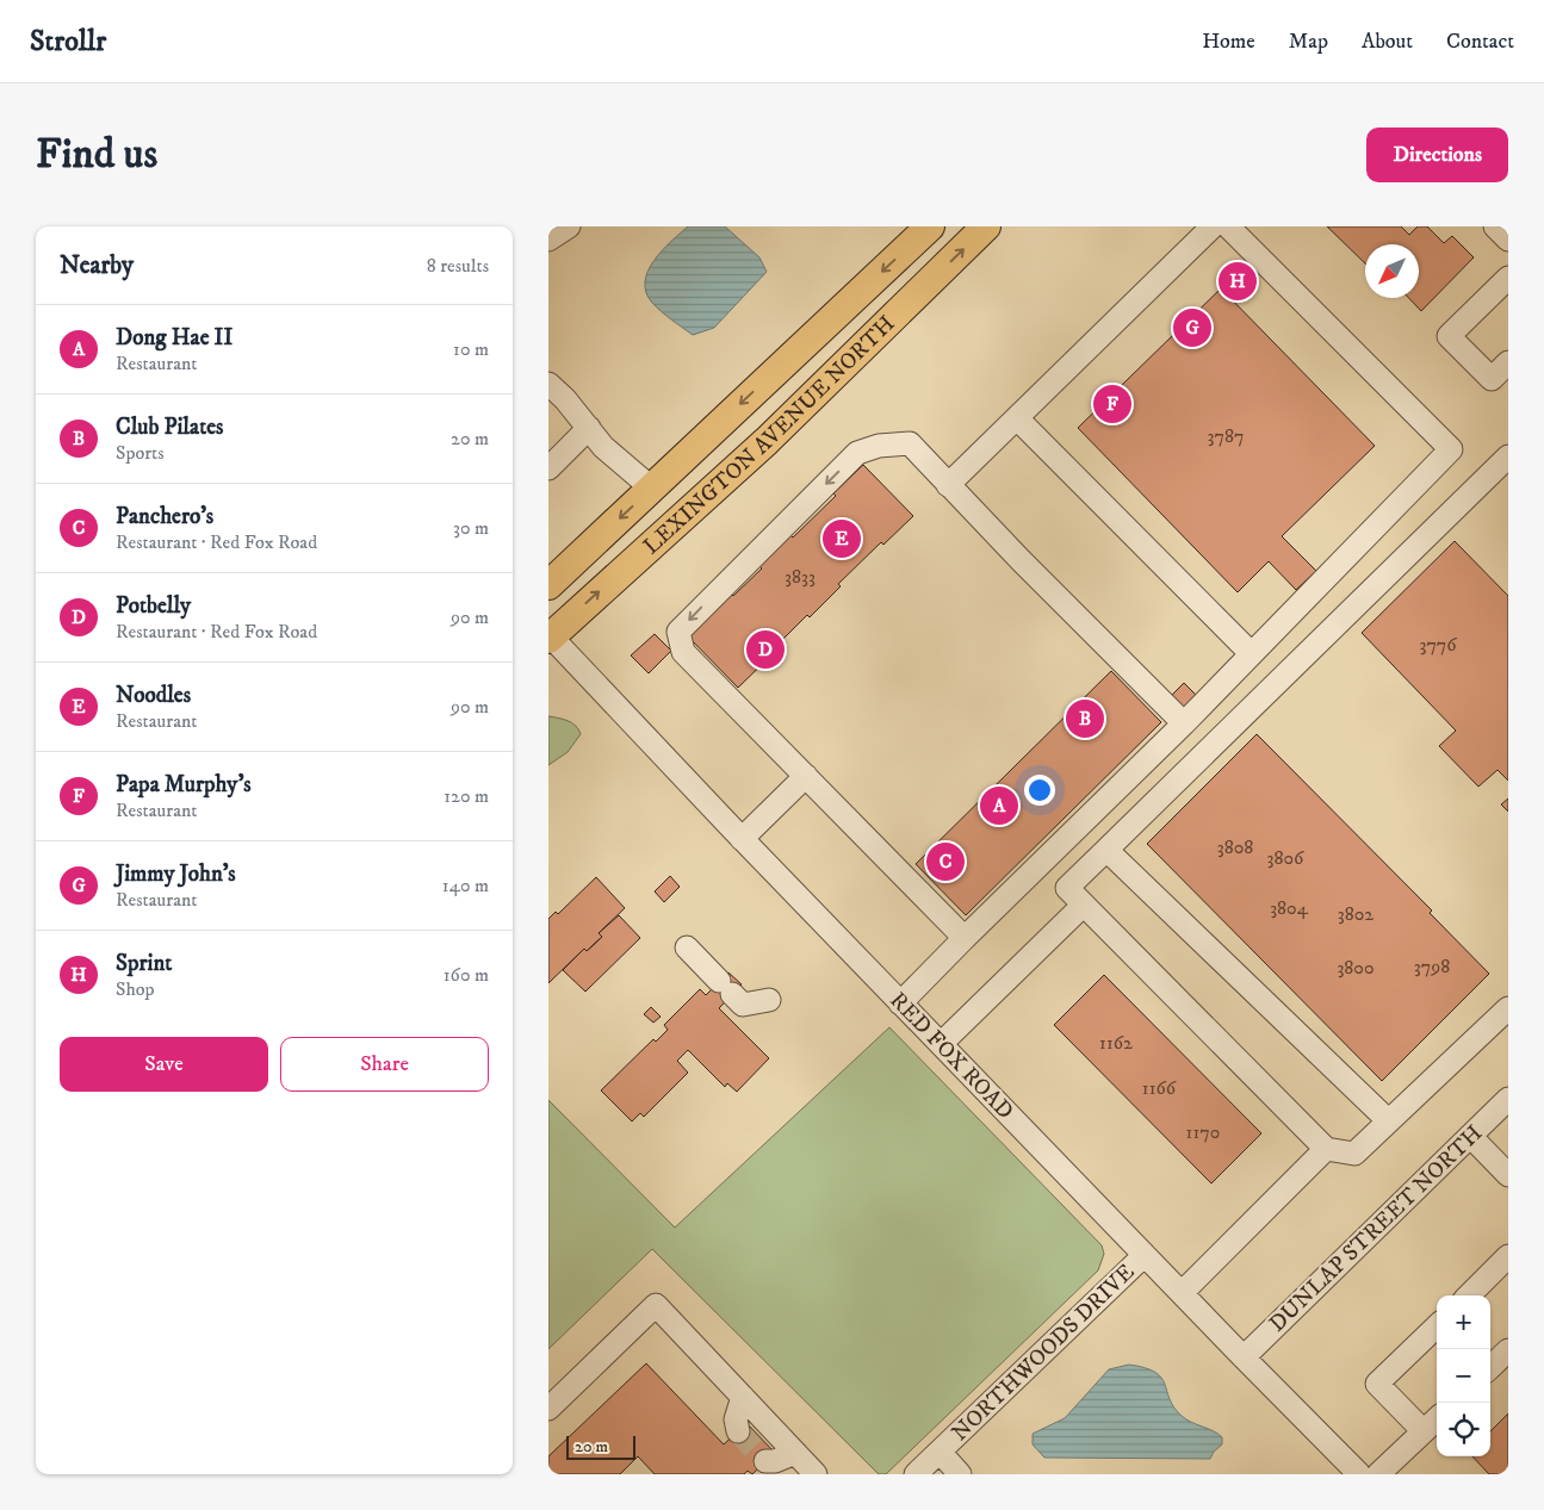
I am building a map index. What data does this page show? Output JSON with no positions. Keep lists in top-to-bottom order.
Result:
{
  "streets": {
    "main road": ["LEXINGTON AVENUE NORTH"],
    "street": ["RED FOX ROAD", "DUNLAP STREET NORTH", "NORTHWOODS DRIVE"]
  },
  "crossings": [
    ["LEXINGTON AVENUE NORTH", "RED FOX ROAD"],
    ["RED FOX ROAD", "DUNLAP STREET NORTH"],
    ["RED FOX ROAD", "NORTHWOODS DRIVE"]
  ],
  "house_numbers": [
    "3787",
    "3833",
    "3776",
    "3808",
    "3806",
    "3804",
    "3802",
    "3798",
    "3800",
    "1162",
    "1166",
    "1170"
  ],
  "scale_bar": "20 m",
  "north": "bottom left",
  "page": {
    "header": "Strollr",
    "nav": [
      "Home",
      "Map",
      "About",
      "Contact"
    ],
    "buttons": [
      "Directions",
      ["Save", "Share"]
    ],
    "title": "Find us",
    "heading": ["Nearby", "8 results"],
    "pins": [
      "H",
      "G",
      "F",
      "E",
      "D",
      "B",
      "A",
      "C"
    ],
    "list": [
      {
        "mark": "A",
        "name": "Dong Hae II",
        "note": "Restaurant",
        "value": "10 m"
      },
      {
        "mark": "B",
        "name": "Club Pilates",
        "note": "Sports",
        "value": "20 m"
      },
      {
        "mark": "C",
        "name": "Panchero's",
        "note": "Restaurant · Red Fox Road",
        "value": "30 m"
      },
      {
        "mark": "D",
        "name": "Potbelly",
        "note": "Restaurant · Red Fox Road",
        "value": "90 m"
      },
      {
        "mark": "E",
        "name": "Noodles",
        "note": "Restaurant",
        "value": "90 m"
      },
      {
        "mark": "F",
        "name": "Papa Murphy's",
        "note": "Restaurant",
        "value": "120 m"
      },
      {
        "mark": "G",
        "name": "Jimmy John's",
        "note": "Restaurant",
        "value": "140 m"
      },
      {
        "mark": "H",
        "name": "Sprint",
        "note": "Shop",
        "value": "160 m"
      }
    ],
    "map_buttons": ["+", "−"],
    "scale": "20 m"
  }
}
